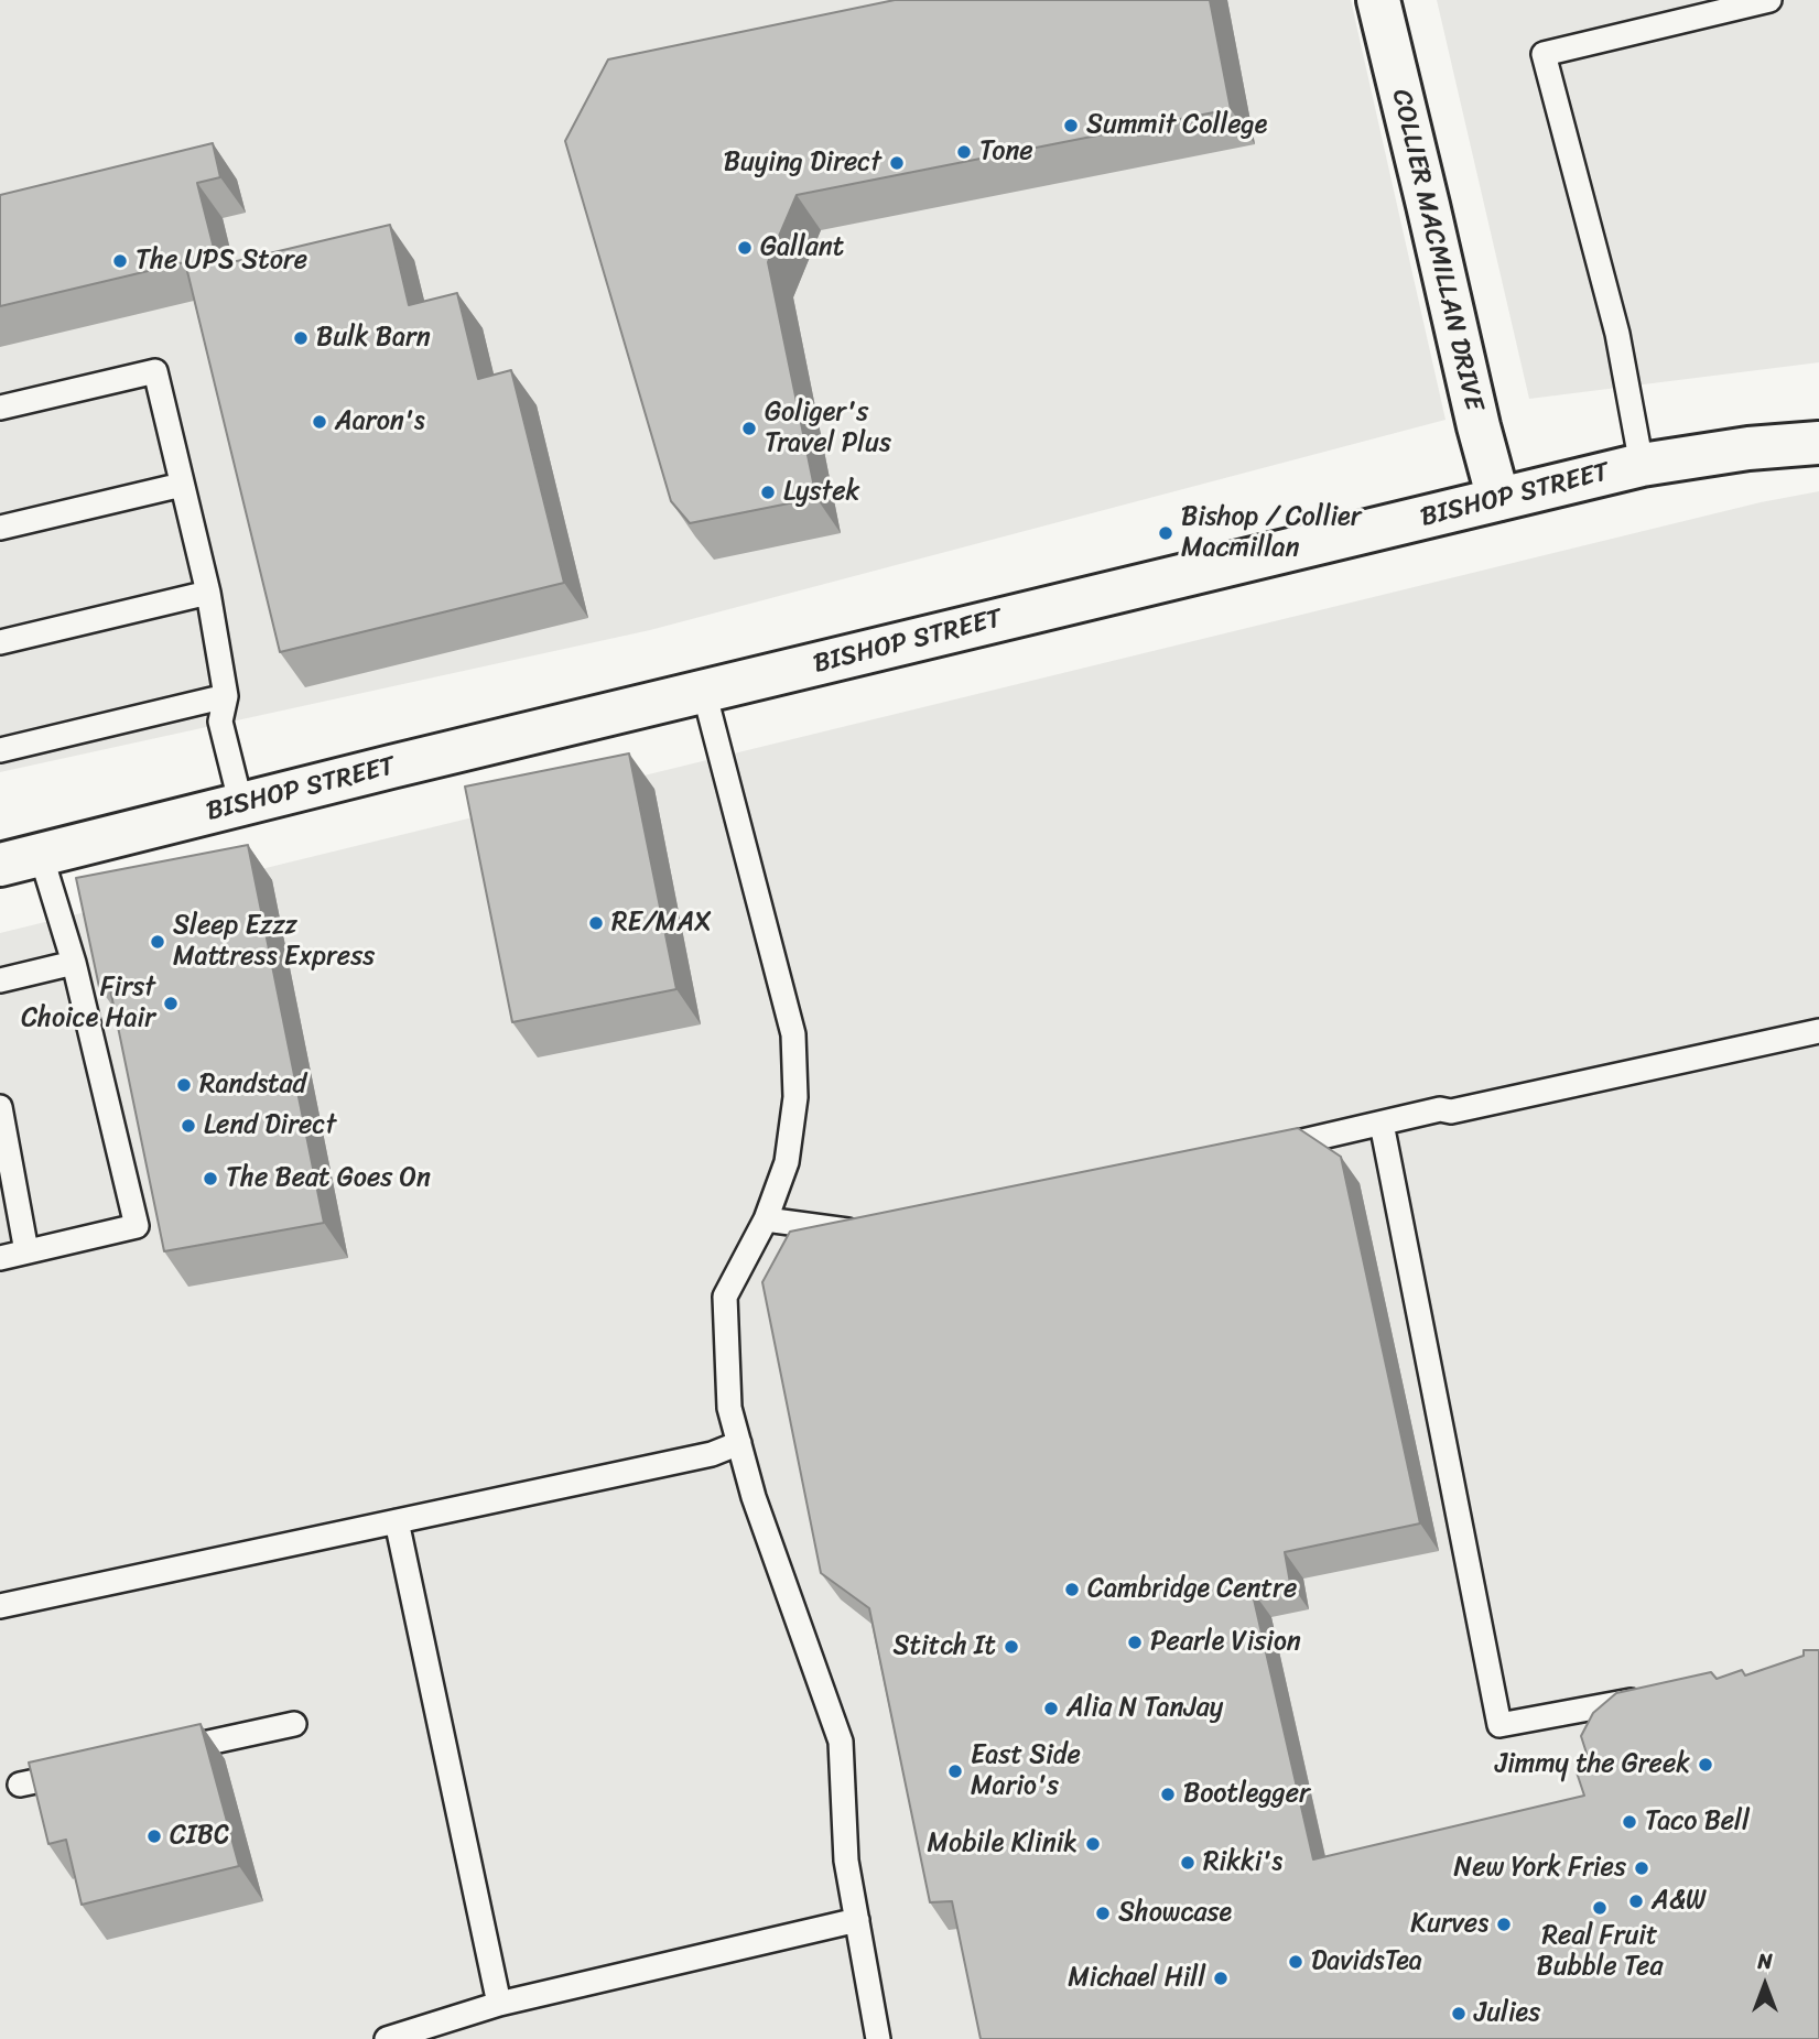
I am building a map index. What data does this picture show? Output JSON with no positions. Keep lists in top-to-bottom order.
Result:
{
  "streets": {
    "main road": ["COLLIER MACMILLAN DRIVE", "BISHOP STREET"]
  },
  "crossings": [
    ["COLLIER MACMILLAN DRIVE", "BISHOP STREET"]
  ],
  "places": [
    "Summit College",
    "Tone",
    "Buying Direct",
    "Gallant",
    "The UPS Store",
    "Bulk Barn",
    "Aaron's",
    "Goliger's Travel Plus",
    "Lystek",
    "Bishop / Collier Macmillan",
    "RE/MAX",
    "Sleep Ezzz Mattress Express",
    "First Choice Hair",
    "Randstad",
    "Lend Direct",
    "The Beat Goes On",
    "Cambridge Centre",
    "Pearle Vision",
    "Stitch It",
    "Alia N TanJay",
    "Jimmy the Greek",
    "East Side Mario's",
    "Bootlegger",
    "Taco Bell",
    "CIBC",
    "Mobile Klinik",
    "Rikki's",
    "New York Fries",
    "A&W",
    "Real Fruit Bubble Tea",
    "Showcase",
    "Kurves",
    "DavidsTea",
    "Michael Hill",
    "Julies"
  ],
  "north": "top"
}
